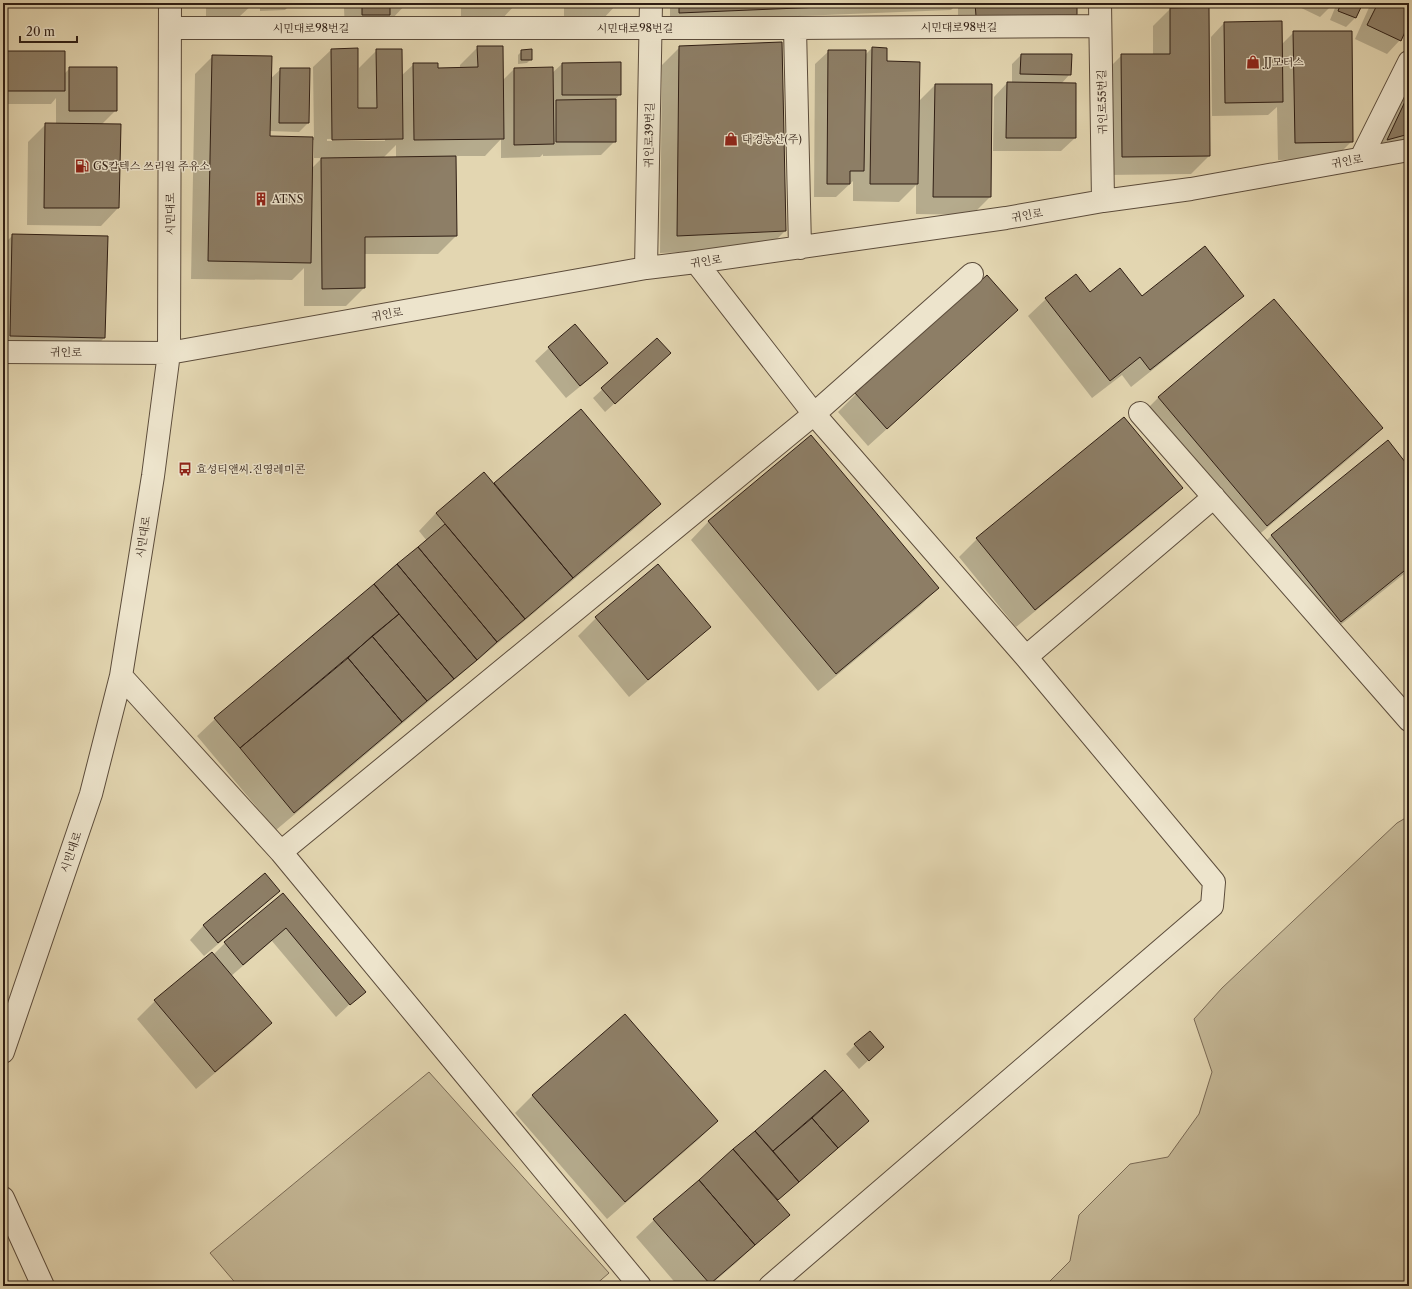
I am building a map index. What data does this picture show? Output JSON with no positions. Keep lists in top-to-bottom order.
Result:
{
  "streets": {
    "street": [
      "시민대로98번길",
      "귀인로55번길",
      "귀인로39번길",
      "귀인로",
      "시민대로"
    ]
  },
  "crossings": [
    ["시민대로98번길", "귀인로55번길"],
    ["시민대로98번길", "귀인로39번길"],
    ["시민대로98번길", "시민대로"],
    ["귀인로55번길", "귀인로"],
    ["귀인로39번길", "귀인로"],
    ["귀인로", "시민대로"]
  ],
  "places": {
    "shop": ["JJ모터스", "태경농산(주)"],
    "fuel station": ["GS칼텍스 쓰리원 주유소"],
    "building": ["ATNS"],
    "bus stop": ["효성티앤씨.진영레미콘"]
  },
  "scale_bar": "20 m"
}
